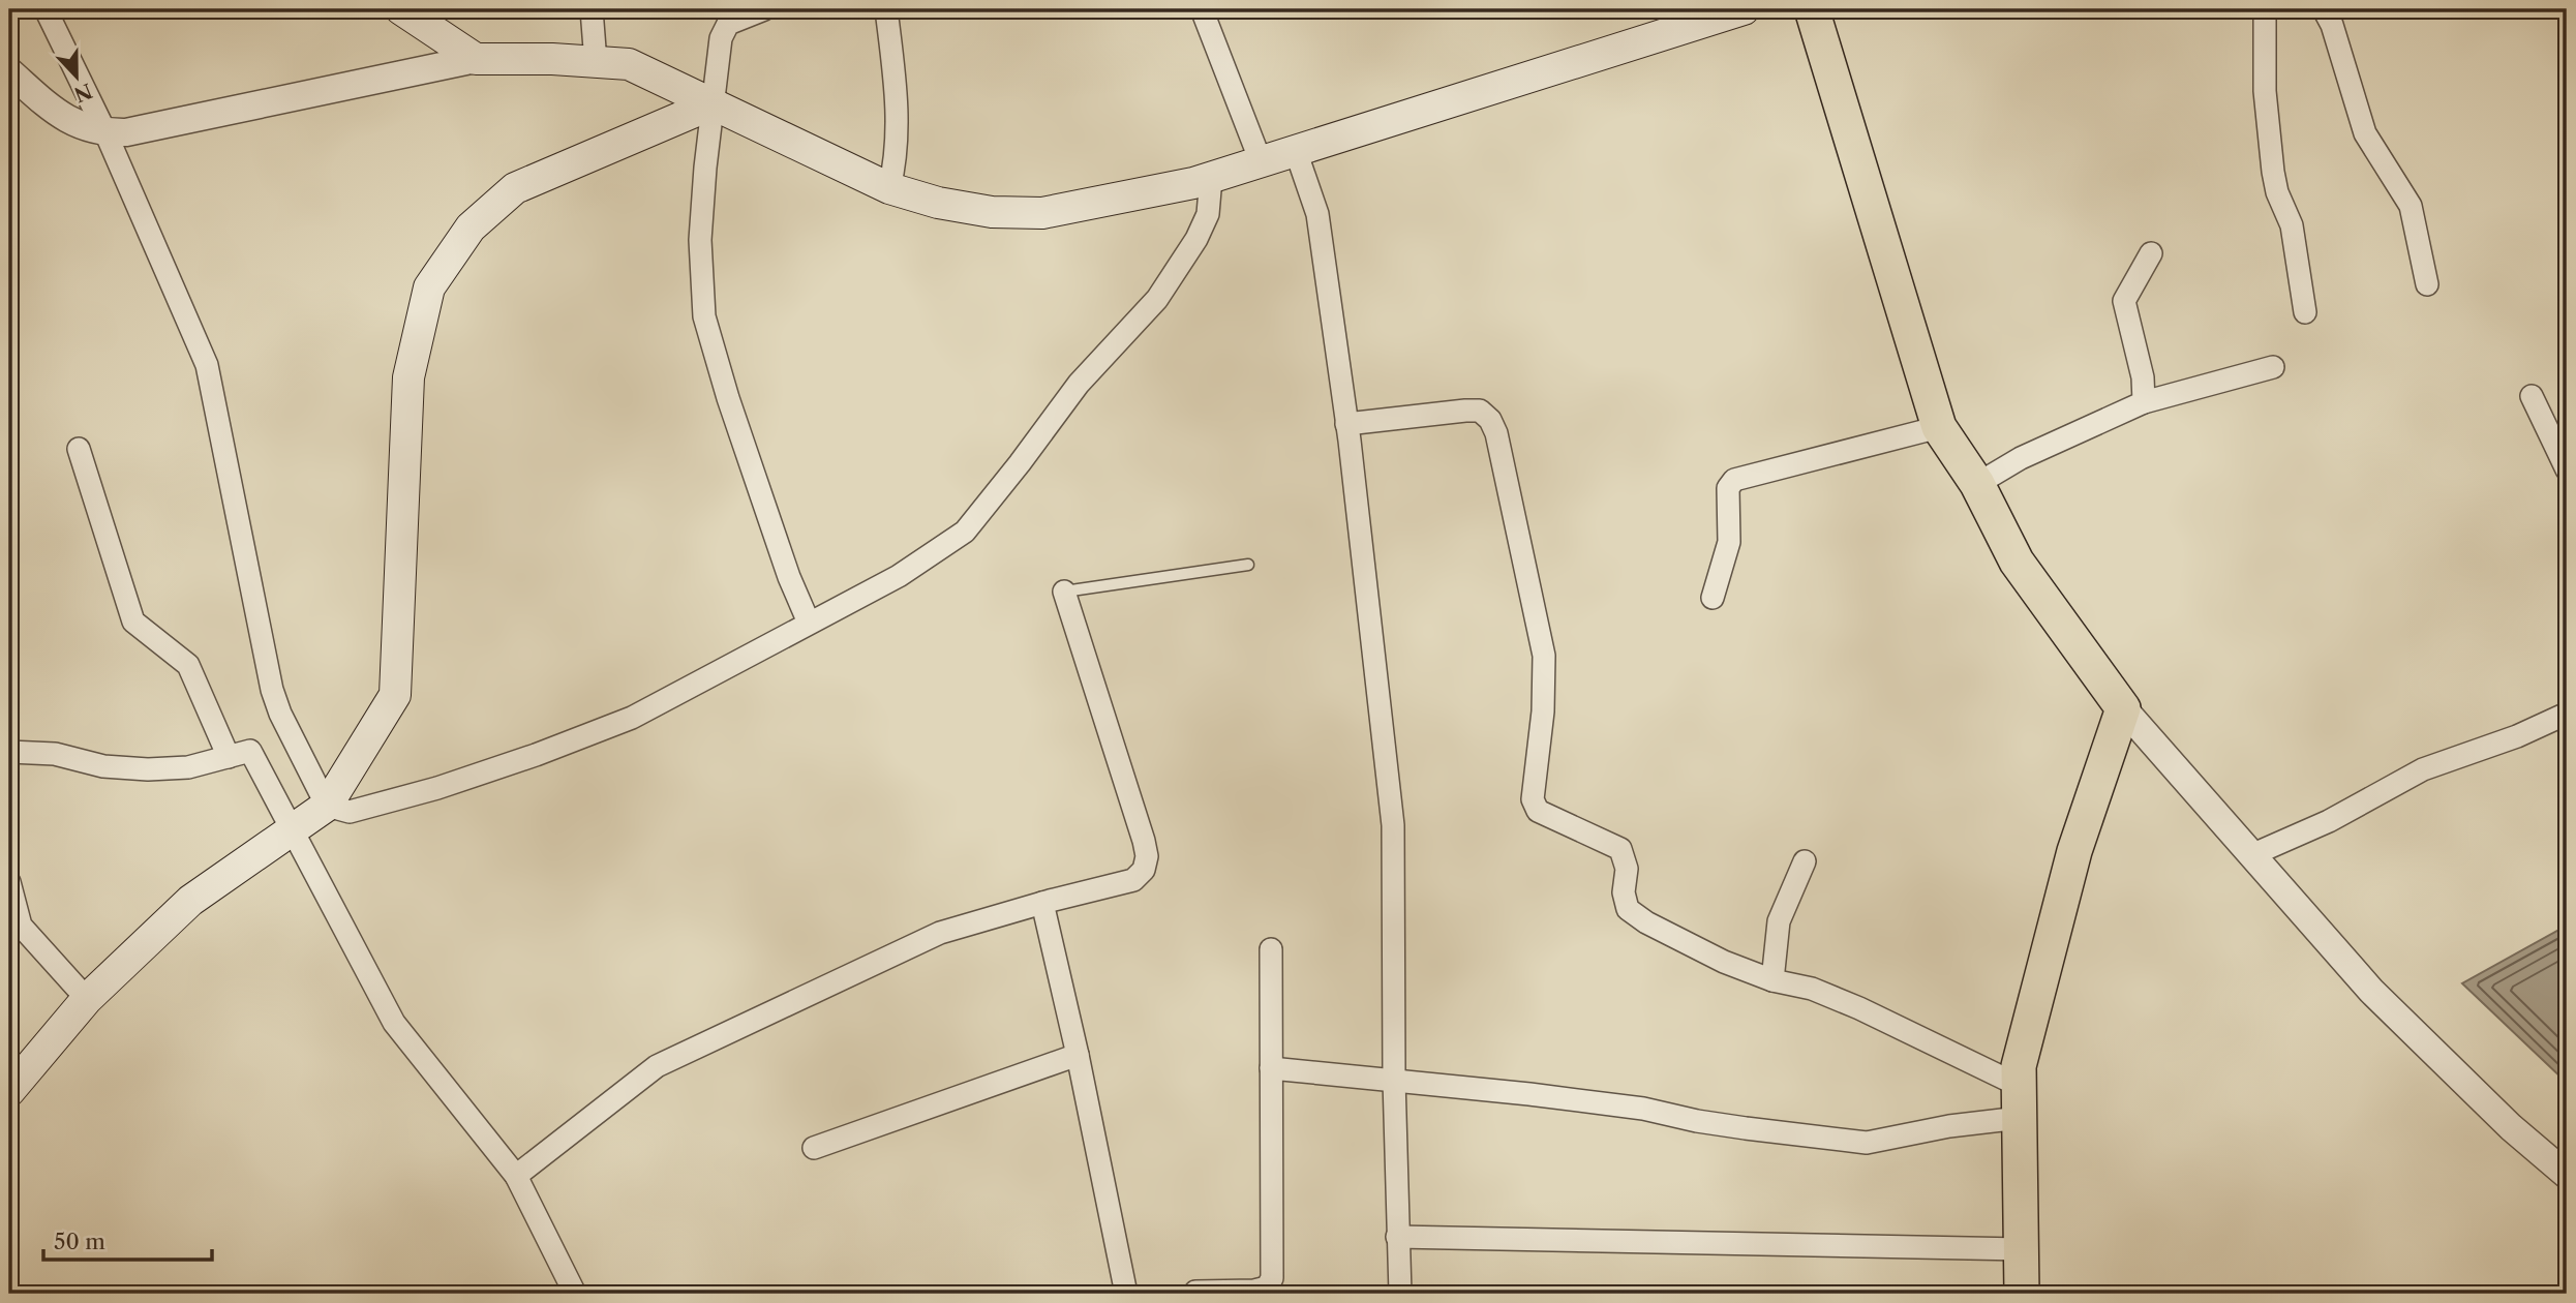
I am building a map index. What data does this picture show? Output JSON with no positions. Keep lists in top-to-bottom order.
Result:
{
  "scale_bar": "50 m",
  "north": "bottom"
}
